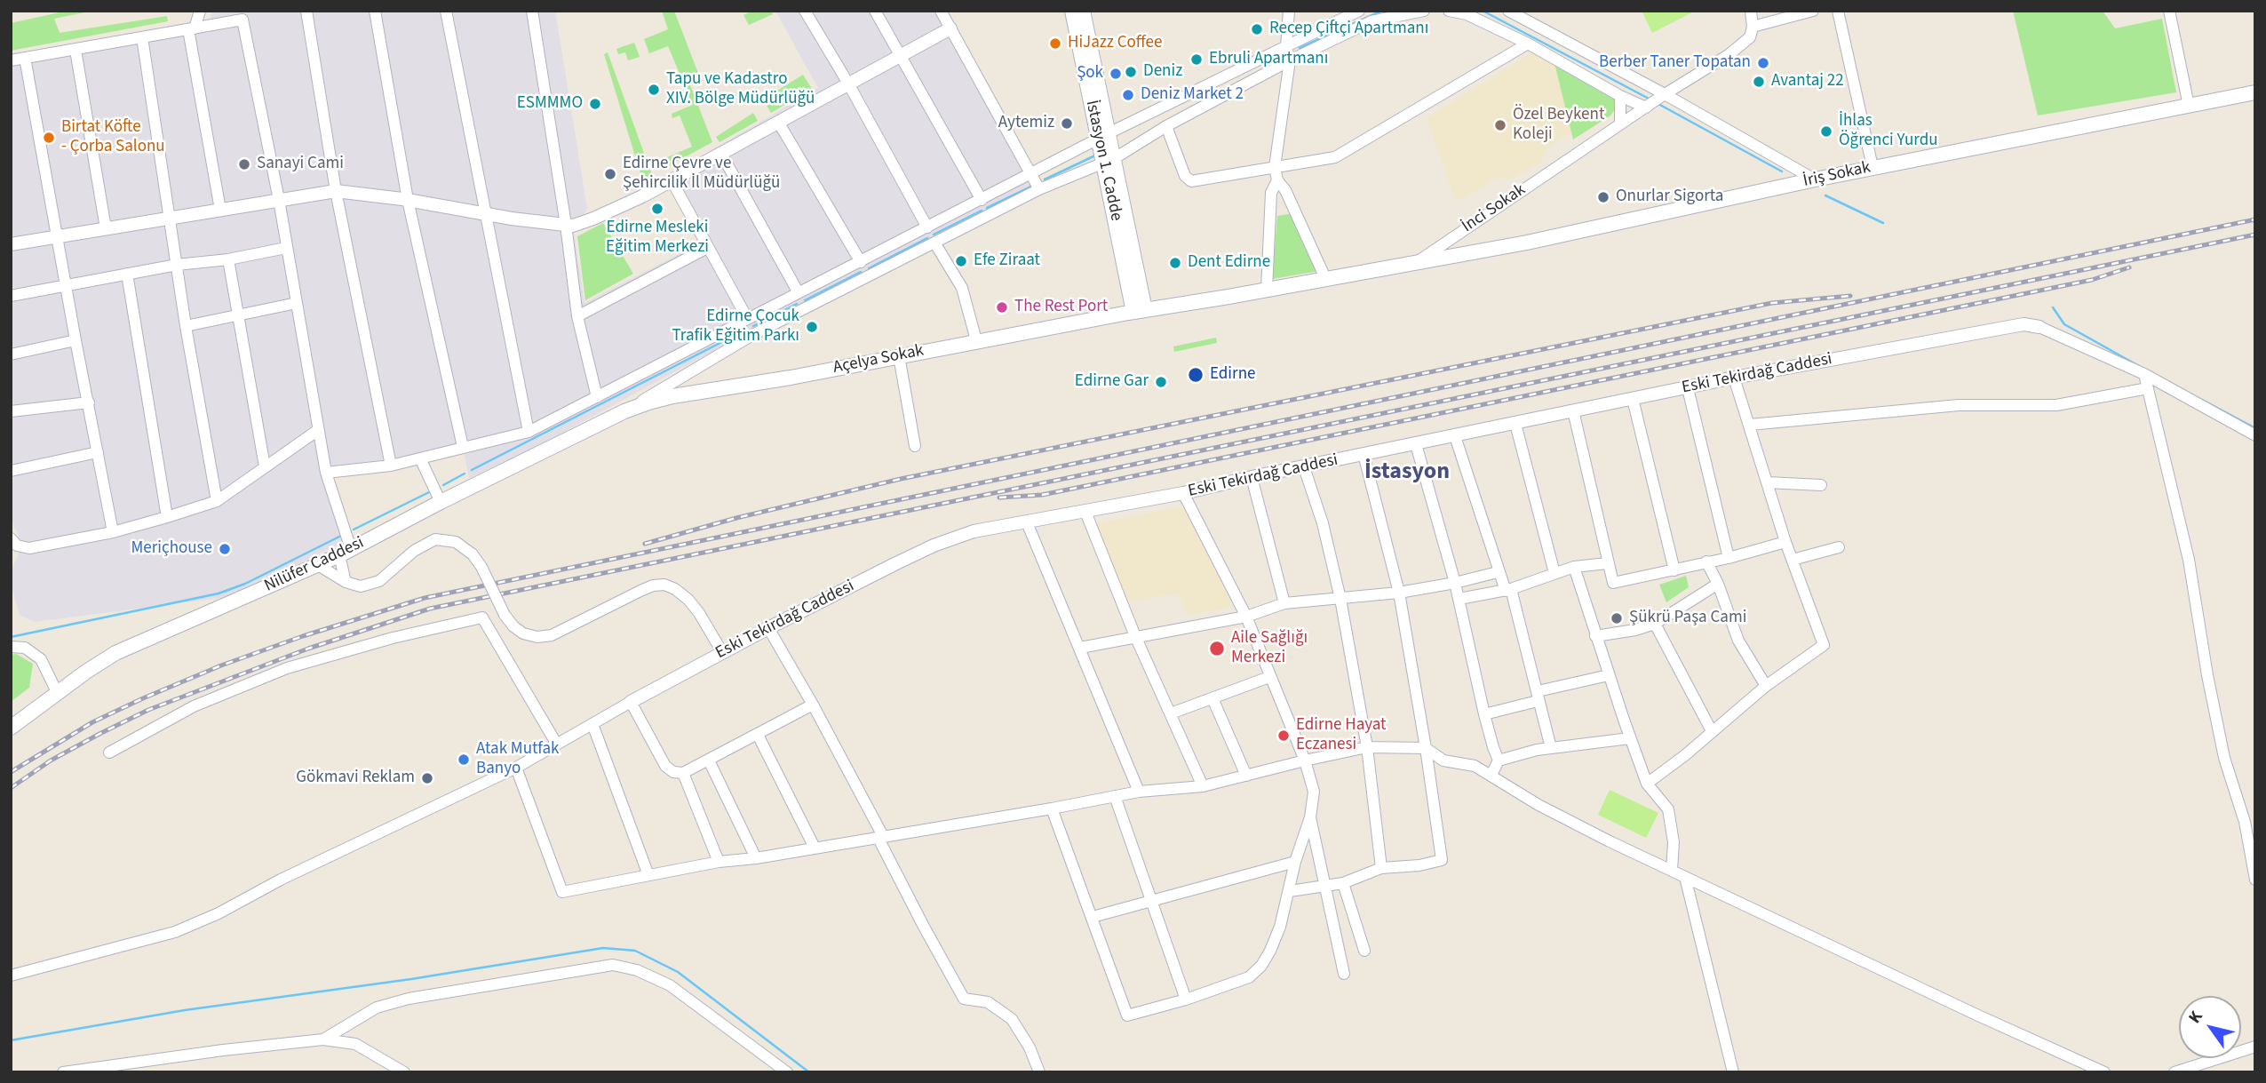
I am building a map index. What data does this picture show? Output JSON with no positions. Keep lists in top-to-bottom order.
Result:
{
  "streets": {
    "main road": [
      "İstasyon 1. Cadde",
      "İriş Sokak",
      "İnci Sokak",
      "Açelya Sokak",
      "Nilüfer Caddesi"
    ],
    "street": ["Eski Tekirdağ Caddesi"]
  },
  "crossings": [
    ["İstasyon 1. Cadde", "İnci Sokak"],
    ["İstasyon 1. Cadde", "Açelya Sokak"],
    ["İriş Sokak", "İnci Sokak"],
    ["İnci Sokak", "Açelya Sokak"],
    ["Açelya Sokak", "Nilüfer Caddesi"]
  ],
  "districts": ["İstasyon"],
  "places": [
    "Recep Çiftçi Apartmanı",
    "HiJazz Coffee",
    "Ebruli Apartmanı",
    "Berber Taner Topatan",
    "Deniz",
    "Şok",
    "Avantaj 22",
    "Tapu ve Kadastro XIV. Bölge Müdürlüğü",
    "Deniz Market 2",
    "ESMMMO",
    "Aytemiz",
    "Özel Beykent Koleji",
    "İhlas Öğrenci Yurdu",
    "Birtat Köfte - Çorba Salonu",
    "Sanayi Cami",
    "Edirne Çevre ve Şehircilik İl Müdürlüğü",
    "Onurlar Sigorta",
    "Edirne Mesleki Eğitim Merkezi",
    "Efe Ziraat",
    "Dent Edirne",
    "The Rest Port",
    "Edirne Çocuk Trafik Eğitim Parkı",
    "Edirne",
    "Edirne Gar",
    "Meriçhouse",
    "Şükrü Paşa Cami",
    "Aile Sağlığı Merkezi",
    "Edirne Hayat Eczanesi",
    "Atak Mutfak Banyo",
    "Gökmavi Reklam"
  ],
  "north": "top left"
}
